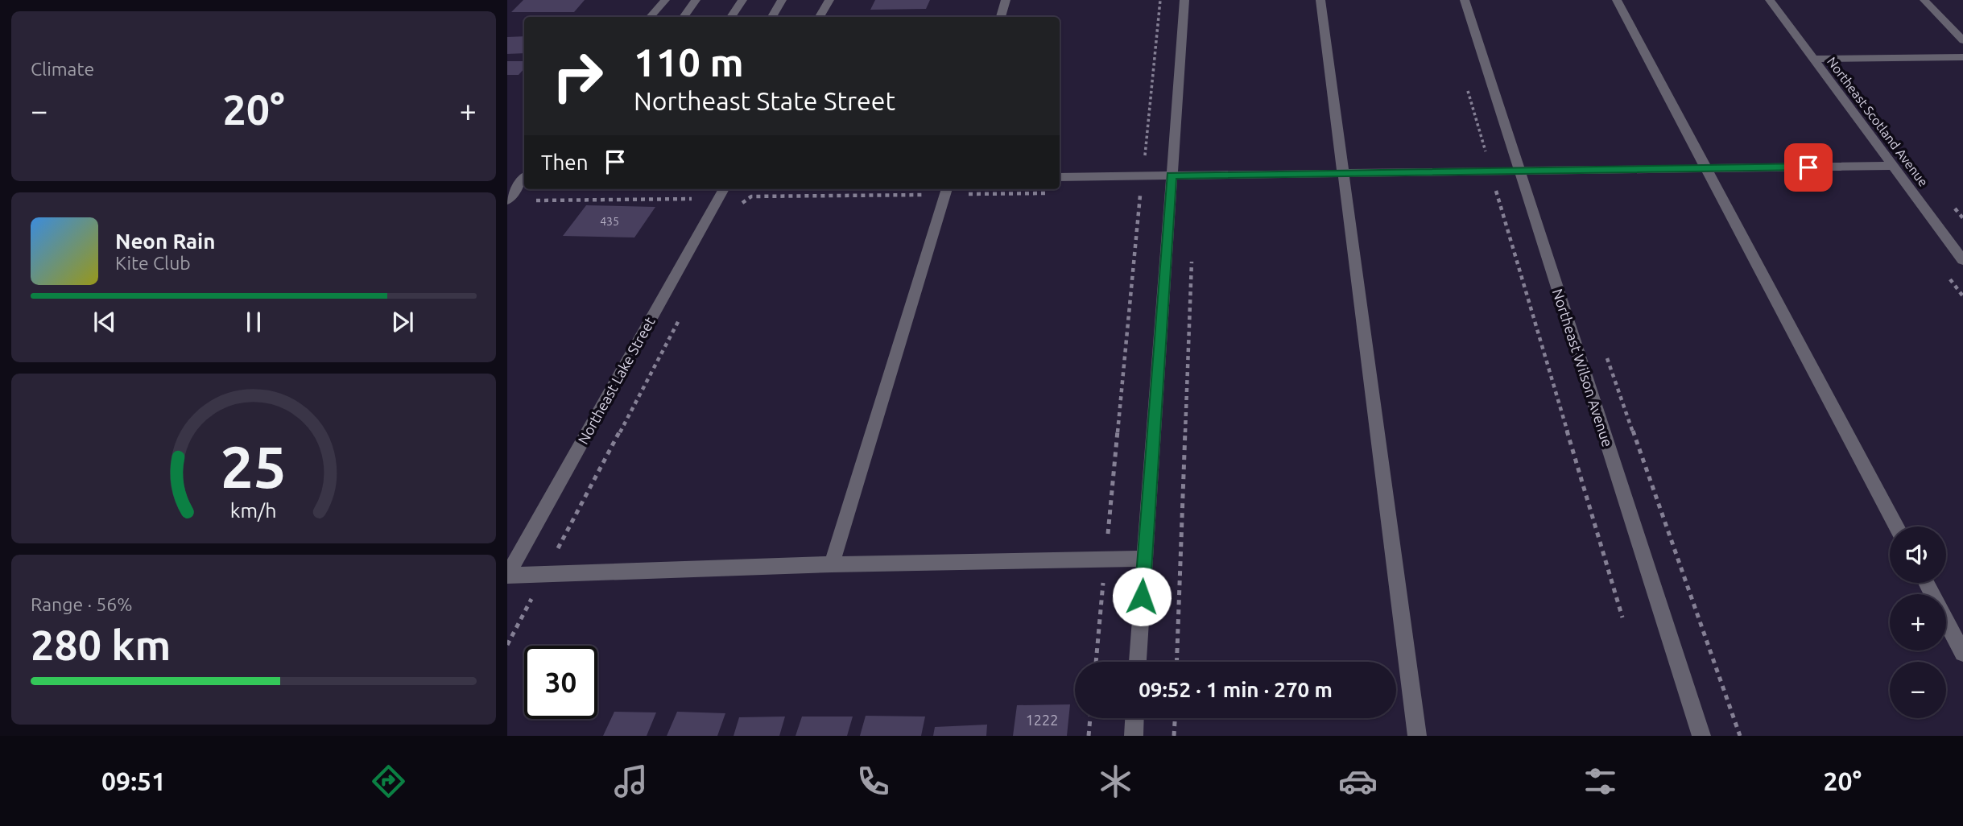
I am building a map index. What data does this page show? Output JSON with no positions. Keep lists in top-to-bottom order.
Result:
{
  "streets": {
    "street": ["Northeast Scotland Avenue", "Northeast Wilson Avenue", "Northeast Lake Street"]
  },
  "house_numbers": ["435", "1222"],
  "page": {
    "tile": [
      "Climate",
      ["Range · 56%", "280 km"]
    ],
    "turn": ["110 m", "Northeast State Street"],
    "heat": ["−", "20°", "+"],
    "then": "Then",
    "song": ["Neon Rain", "Kite Club"],
    "map_buttons": ["+", "−"],
    "limit": "30",
    "trip": "09:52 · 1 min · 270 m",
    "tabs": ["09:51", "20°"],
    "gauge": ["25", "km/h"]
  }
}
